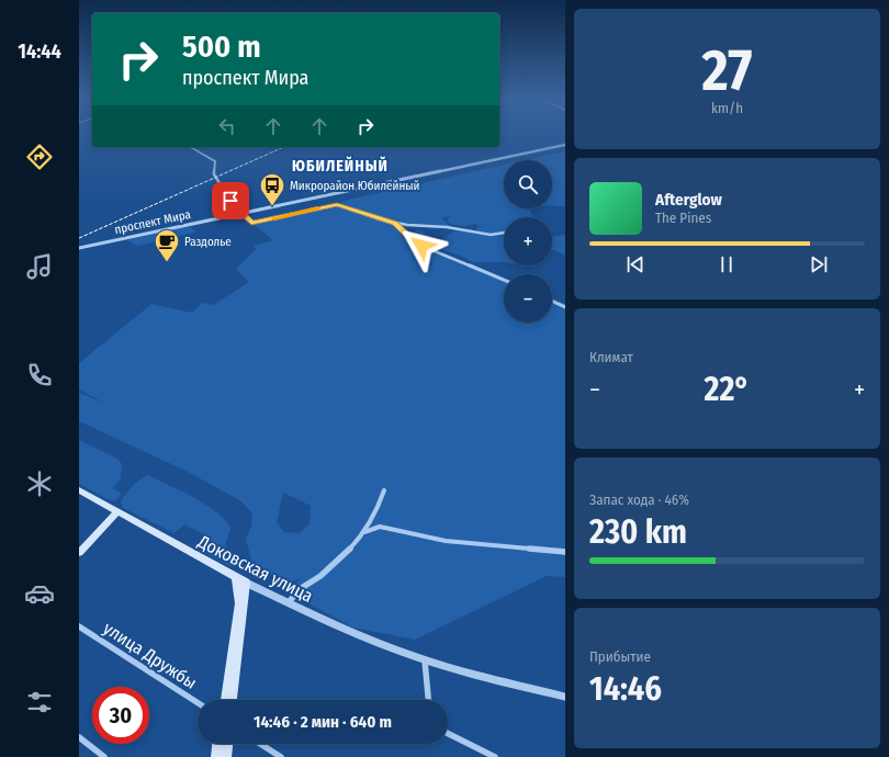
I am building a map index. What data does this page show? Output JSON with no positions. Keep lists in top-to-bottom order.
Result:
{
  "streets": {
    "main road": ["Доковская улица"],
    "street": ["проспект Мира", "улица Дружбы"]
  },
  "districts": ["ЮБИЛЕЙНЫЙ"],
  "places": {
    "bus stop": ["Микрорайон Юбилейный"],
    "cafe": ["Раздолье"]
  },
  "page": {
    "tabs": "14:44",
    "tile": [
      ["27", "km/h"],
      "Климат",
      ["Запас хода · 46%", "230 km"],
      ["Прибытие", "14:46"]
    ],
    "turn": ["500 m", "проспект Мира"],
    "map_buttons": ["+", "−"],
    "song": ["Afterglow", "The Pines"],
    "heat": ["−", "22°", "+"],
    "limit": "30",
    "trip": "14:46 · 2 мин · 640 m"
  }
}
